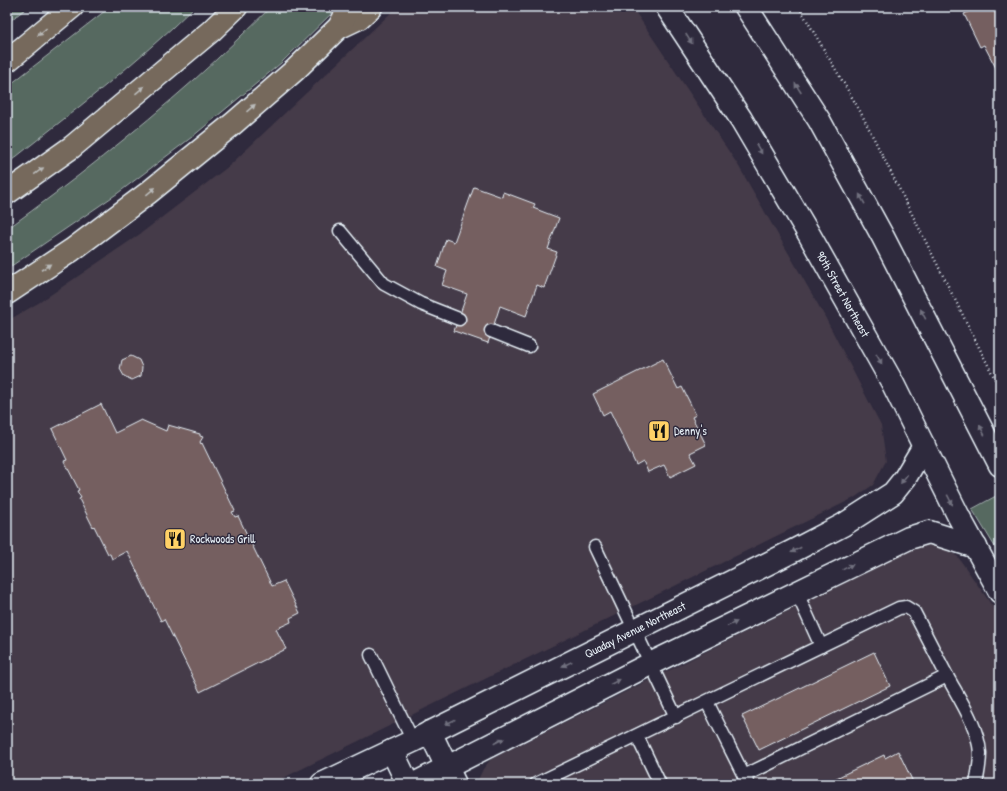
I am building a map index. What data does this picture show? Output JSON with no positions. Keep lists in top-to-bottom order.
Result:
{
  "streets": {
    "street": ["90th Street Northeast", "Quaday Avenue Northeast"]
  },
  "crossings": [
    ["90th Street Northeast", "Quaday Avenue Northeast"]
  ],
  "places": {
    "restaurant": ["Denny's", "Rockwoods Grill"]
  }
}
